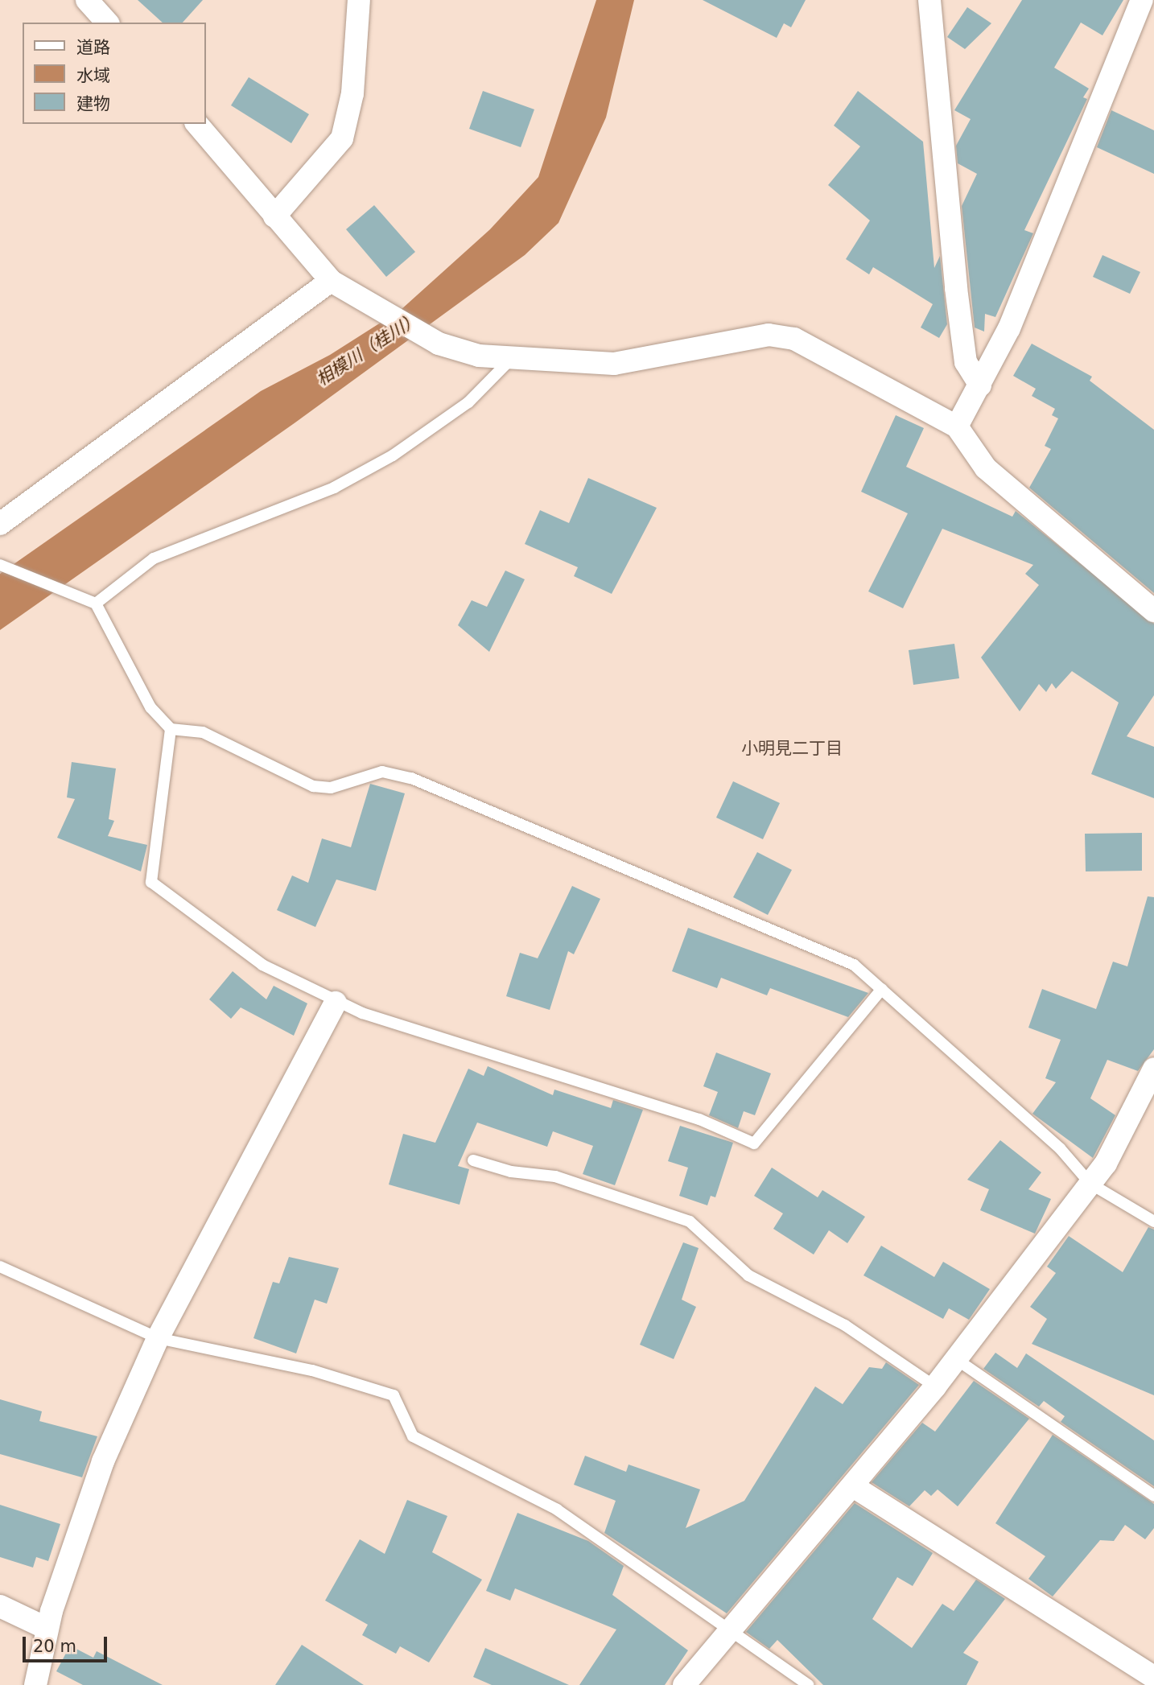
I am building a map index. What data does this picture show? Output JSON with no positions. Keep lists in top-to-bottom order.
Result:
{
  "districts": ["小明見二丁目"],
  "water": ["相模川（桂川）"],
  "legend": ["道路", "水域", "建物"],
  "scale_bar": "20 m"
}
